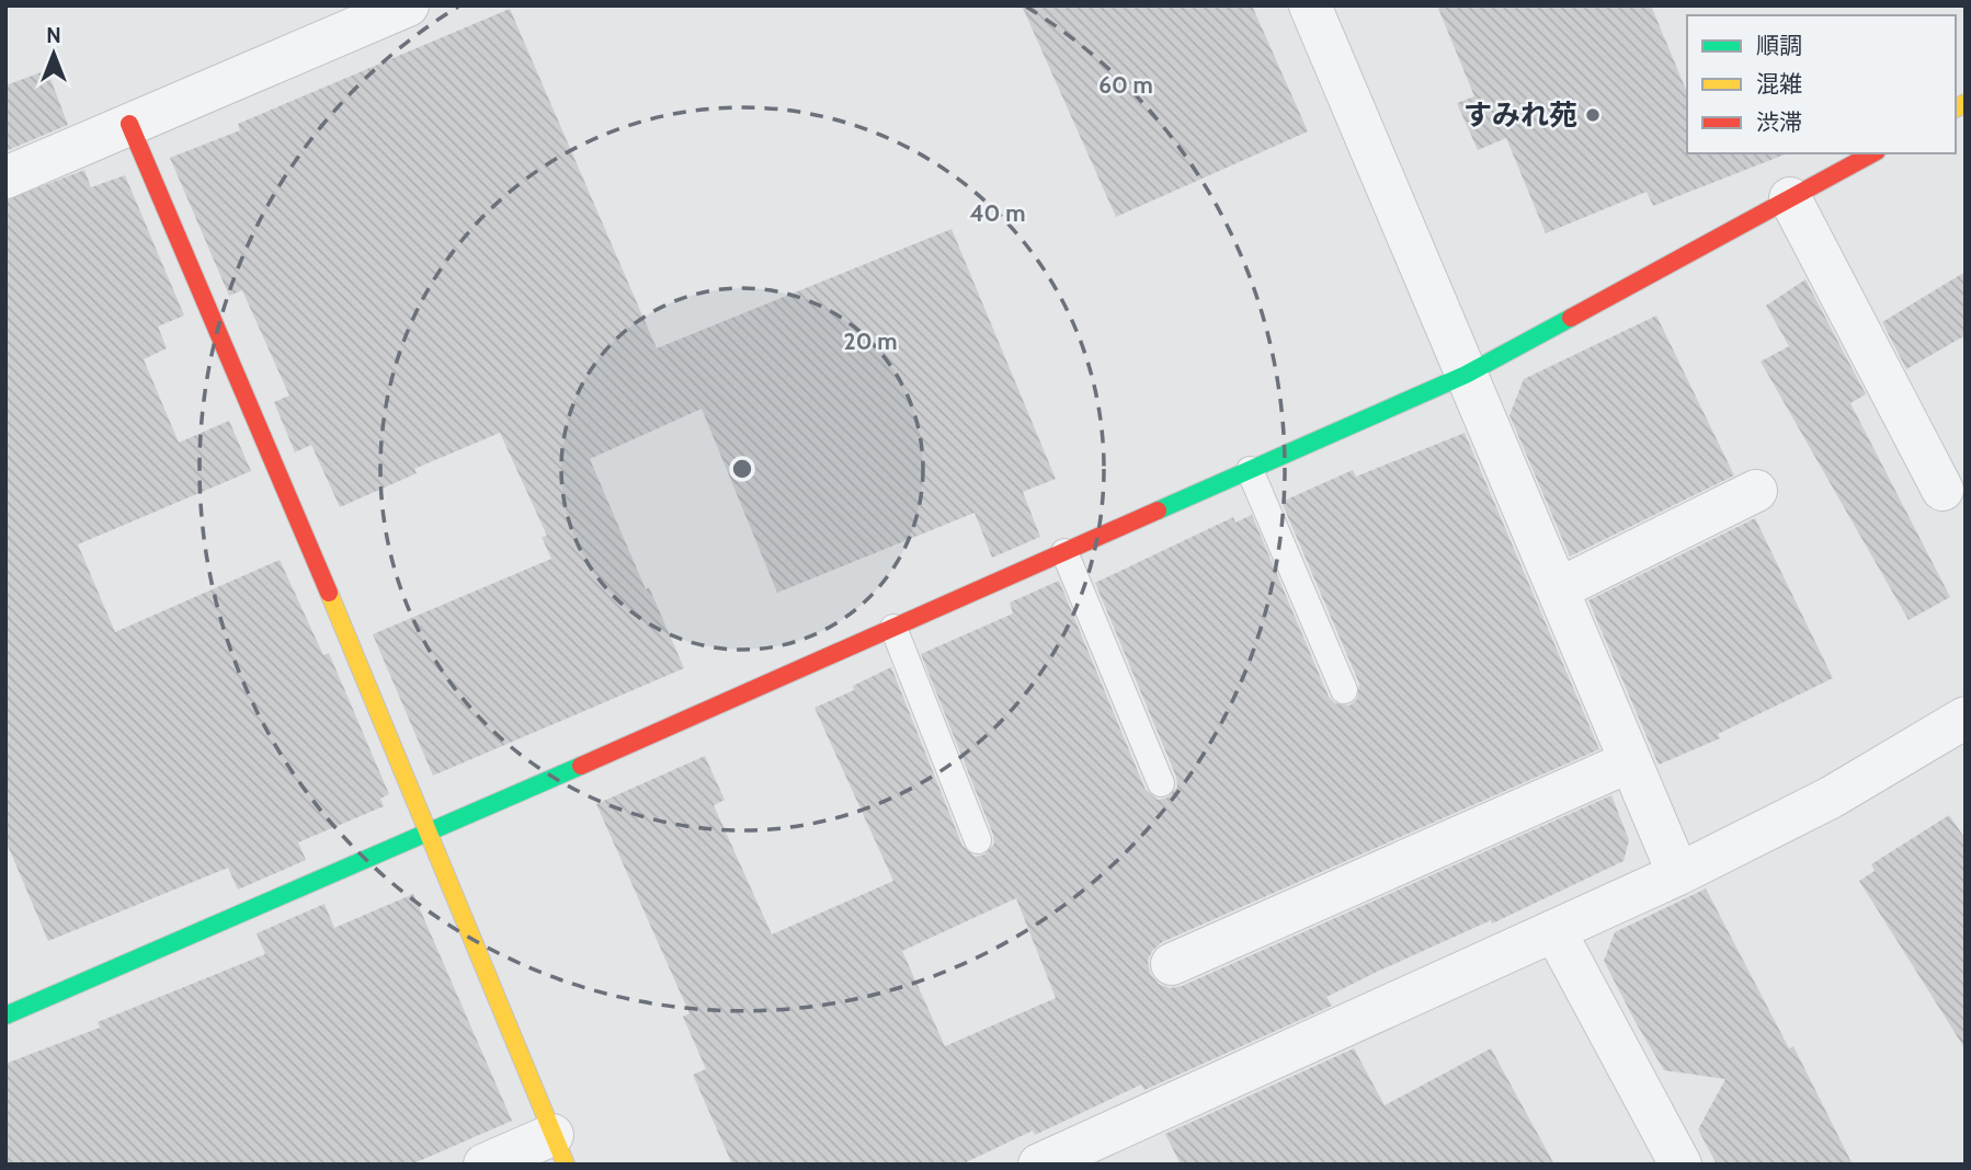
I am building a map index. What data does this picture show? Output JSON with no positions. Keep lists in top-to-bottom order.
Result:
{
  "places": ["すみれ苑"],
  "legend": ["順調", "混雑", "渋滞"],
  "north": "top",
  "rings": ["60 m", "40 m", "20 m"]
}
